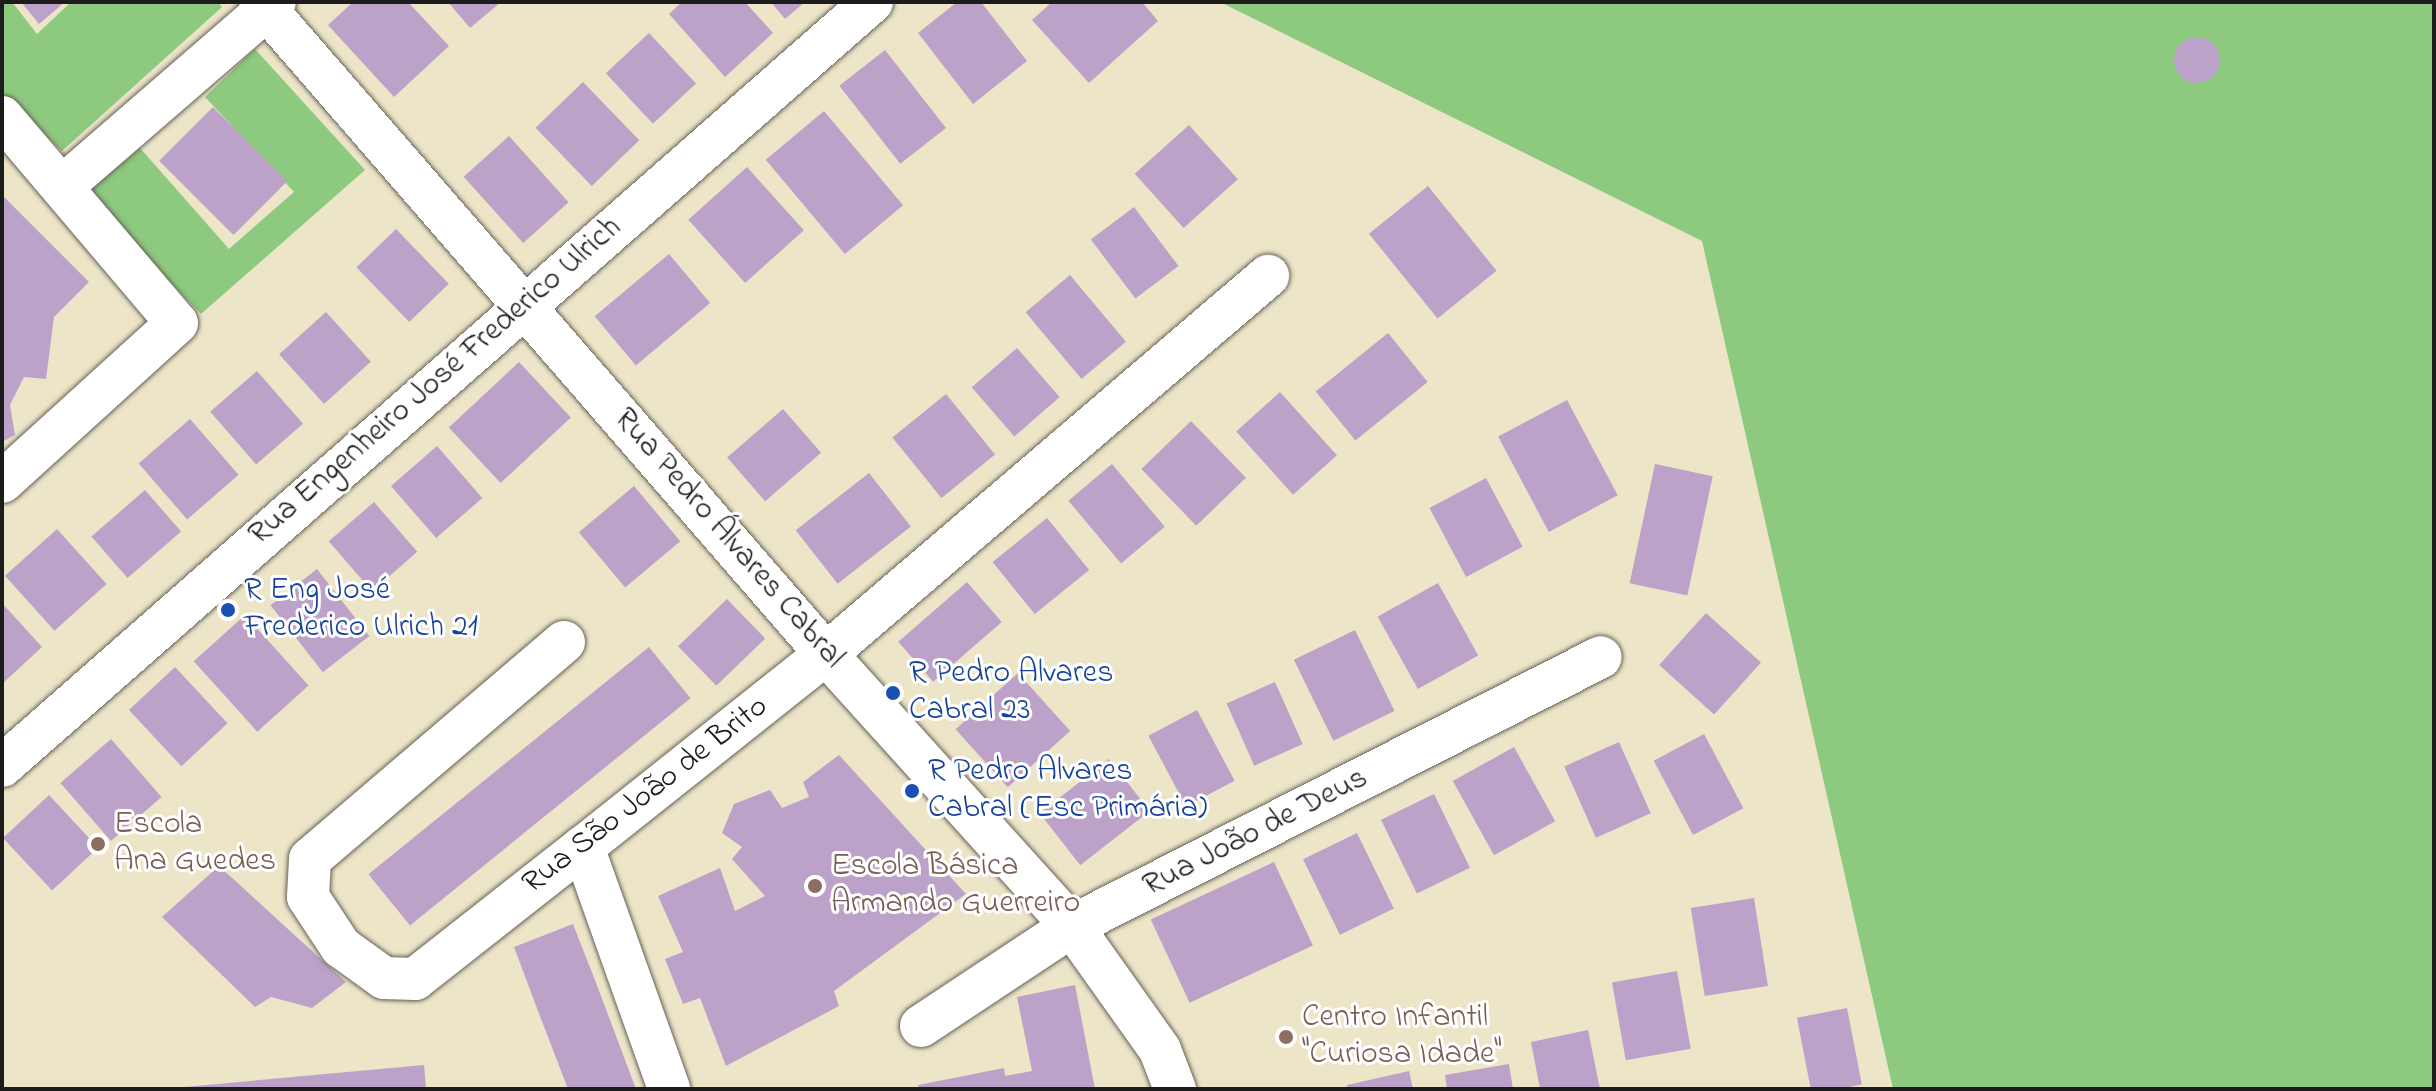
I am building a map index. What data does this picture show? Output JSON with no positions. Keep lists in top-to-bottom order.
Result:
{
  "streets": {
    "street": [
      "Rua Engenheiro José Frederico Ulrich",
      "Rua Pedro Álvares Cabral",
      "Rua São João de Brito",
      "Rua João de Deus"
    ]
  },
  "crossings": [
    ["Rua Engenheiro José Frederico Ulrich", "Rua Pedro Álvares Cabral"],
    ["Rua Pedro Álvares Cabral", "Rua São João de Brito"],
    ["Rua Pedro Álvares Cabral", "Rua João de Deus"]
  ],
  "places": [
    "R Eng José Frederico Ulrich 21",
    "R Pedro Alvares Cabral 23",
    "R Pedro Alvares Cabral (Esc Primária)",
    "Escola Ana Guedes",
    "Escola Básica Armando Guerreiro",
    "Centro Infantil \"Curiosa Idade\""
  ]
}
